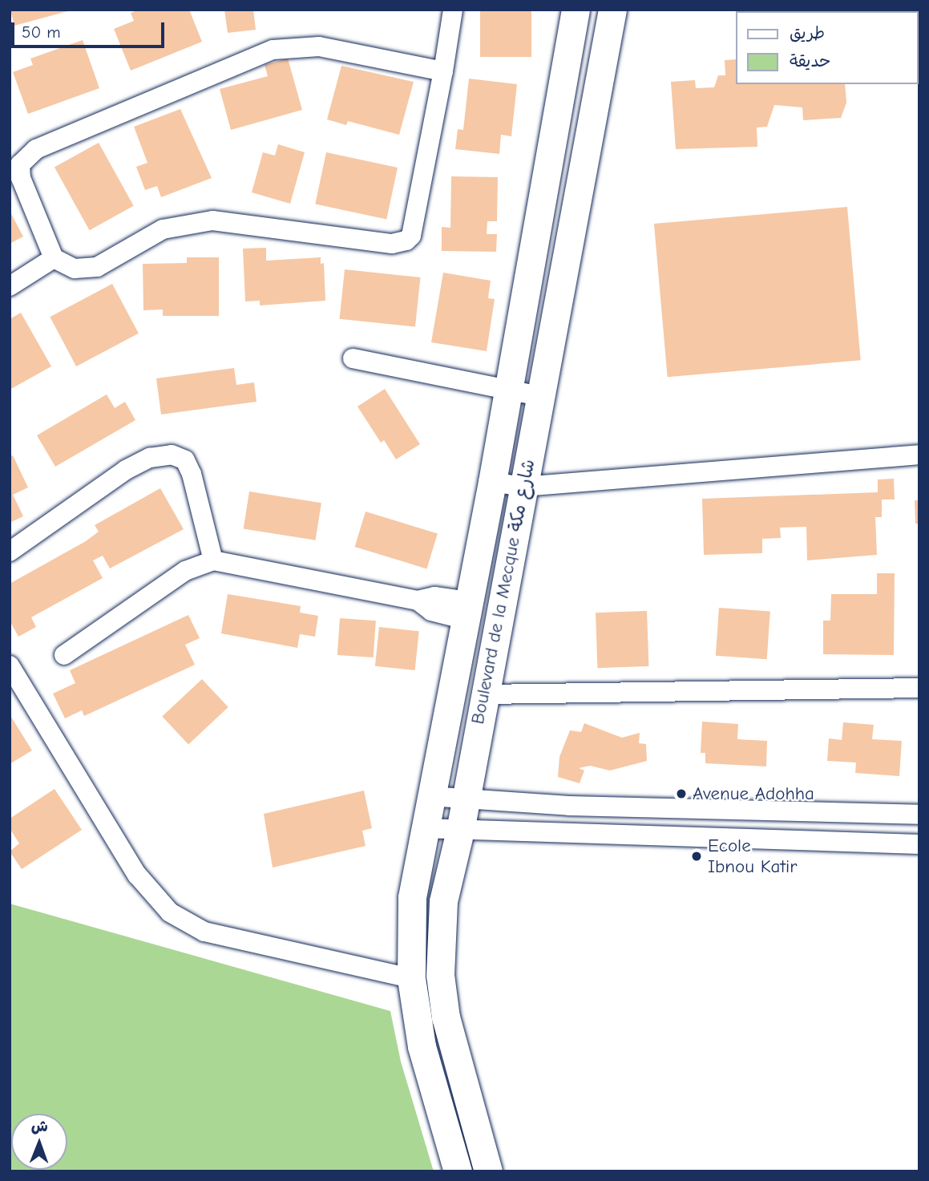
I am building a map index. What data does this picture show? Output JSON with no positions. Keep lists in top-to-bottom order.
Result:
{
  "streets": {
    "main road": ["Boulevard de la Mecque شارع مكة"]
  },
  "places": ["Avenue Adohha", "Ecole Ibnou Katir"],
  "legend": ["طريق", "حديقة"],
  "scale_bar": "50 m",
  "north": "top"
}
